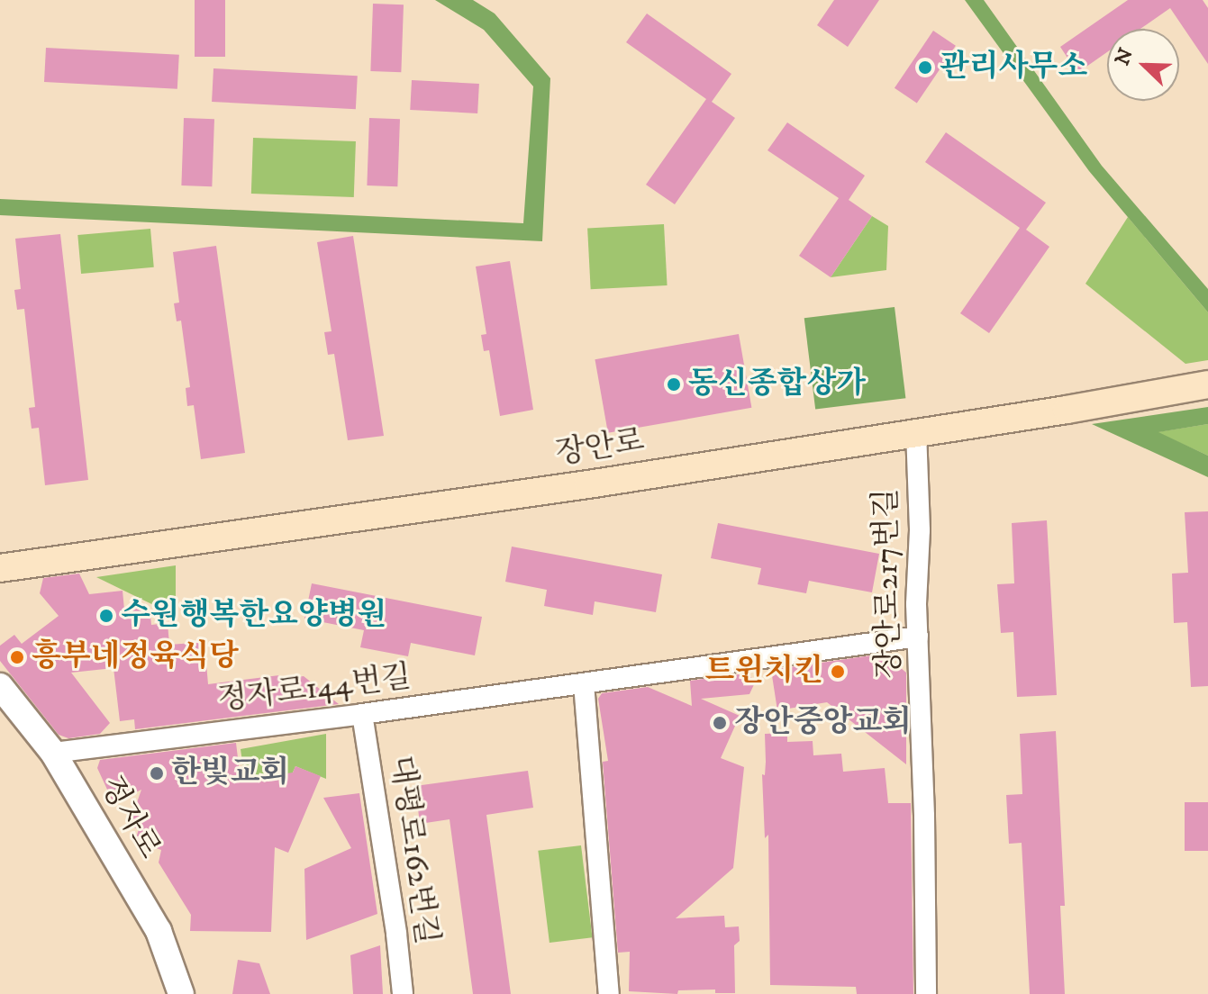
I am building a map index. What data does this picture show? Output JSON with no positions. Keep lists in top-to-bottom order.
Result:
{
  "streets": {
    "main road": ["장안로"],
    "street": [
      "장안로217번길",
      "정자로144번길",
      "정자로",
      "대평로162번길"
    ]
  },
  "crossings": [
    ["장안로", "장안로217번길"],
    ["장안로217번길", "정자로144번길"],
    ["정자로144번길", "정자로"],
    ["정자로144번길", "대평로162번길"]
  ],
  "places": [
    "관리사무소",
    "동신종합상가",
    "수원행복한요양병원",
    "흥부네정육식당",
    "트윈치킨",
    "장안중앙교회",
    "한빛교회"
  ],
  "north": "top left"
}
